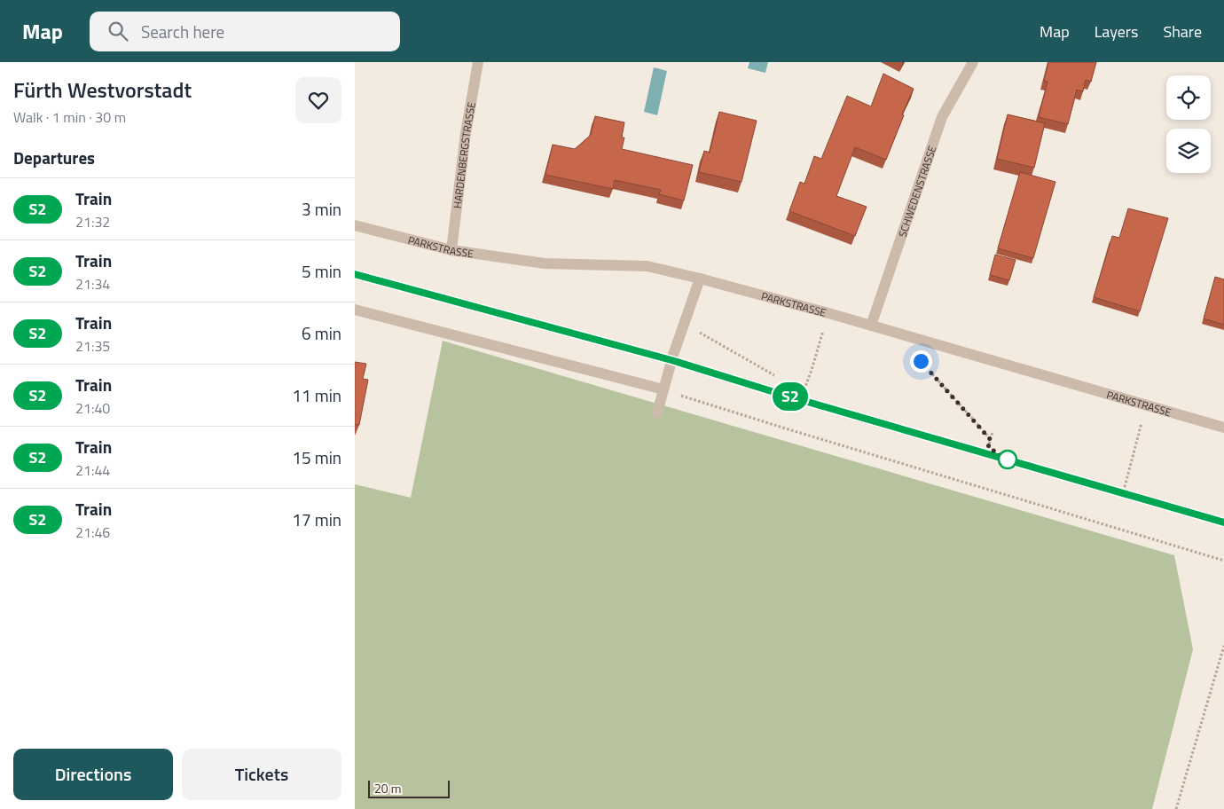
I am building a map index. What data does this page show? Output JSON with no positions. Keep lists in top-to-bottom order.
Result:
{
  "streets": {
    "street": ["HARDENBERGSTRASSE", "SCHWEDENSTRASSE", "PARKSTRASSE"]
  },
  "crossings": [
    ["HARDENBERGSTRASSE", "PARKSTRASSE"],
    ["SCHWEDENSTRASSE", "PARKSTRASSE"]
  ],
  "scale_bar": "20 m",
  "page": {
    "header": "Map",
    "search": "Search here",
    "nav": ["Map", "Layers", "Share"],
    "heading": [
      ["Fürth Westvorstadt", "Walk · 1 min · 30 m"],
      "Departures"
    ],
    "on_map": "S2",
    "list": [
      {
        "mark": "S2",
        "name": "Train",
        "note": "21:32",
        "value": "3 min"
      },
      {
        "mark": "S2",
        "name": "Train",
        "note": "21:34",
        "value": "5 min"
      },
      {
        "mark": "S2",
        "name": "Train",
        "note": "21:35",
        "value": "6 min"
      },
      {
        "mark": "S2",
        "name": "Train",
        "note": "21:40",
        "value": "11 min"
      },
      {
        "mark": "S2",
        "name": "Train",
        "note": "21:44",
        "value": "15 min"
      },
      {
        "mark": "S2",
        "name": "Train",
        "note": "21:46",
        "value": "17 min"
      }
    ],
    "buttons": ["Directions", "Tickets"],
    "scale": "20 m"
  }
}
